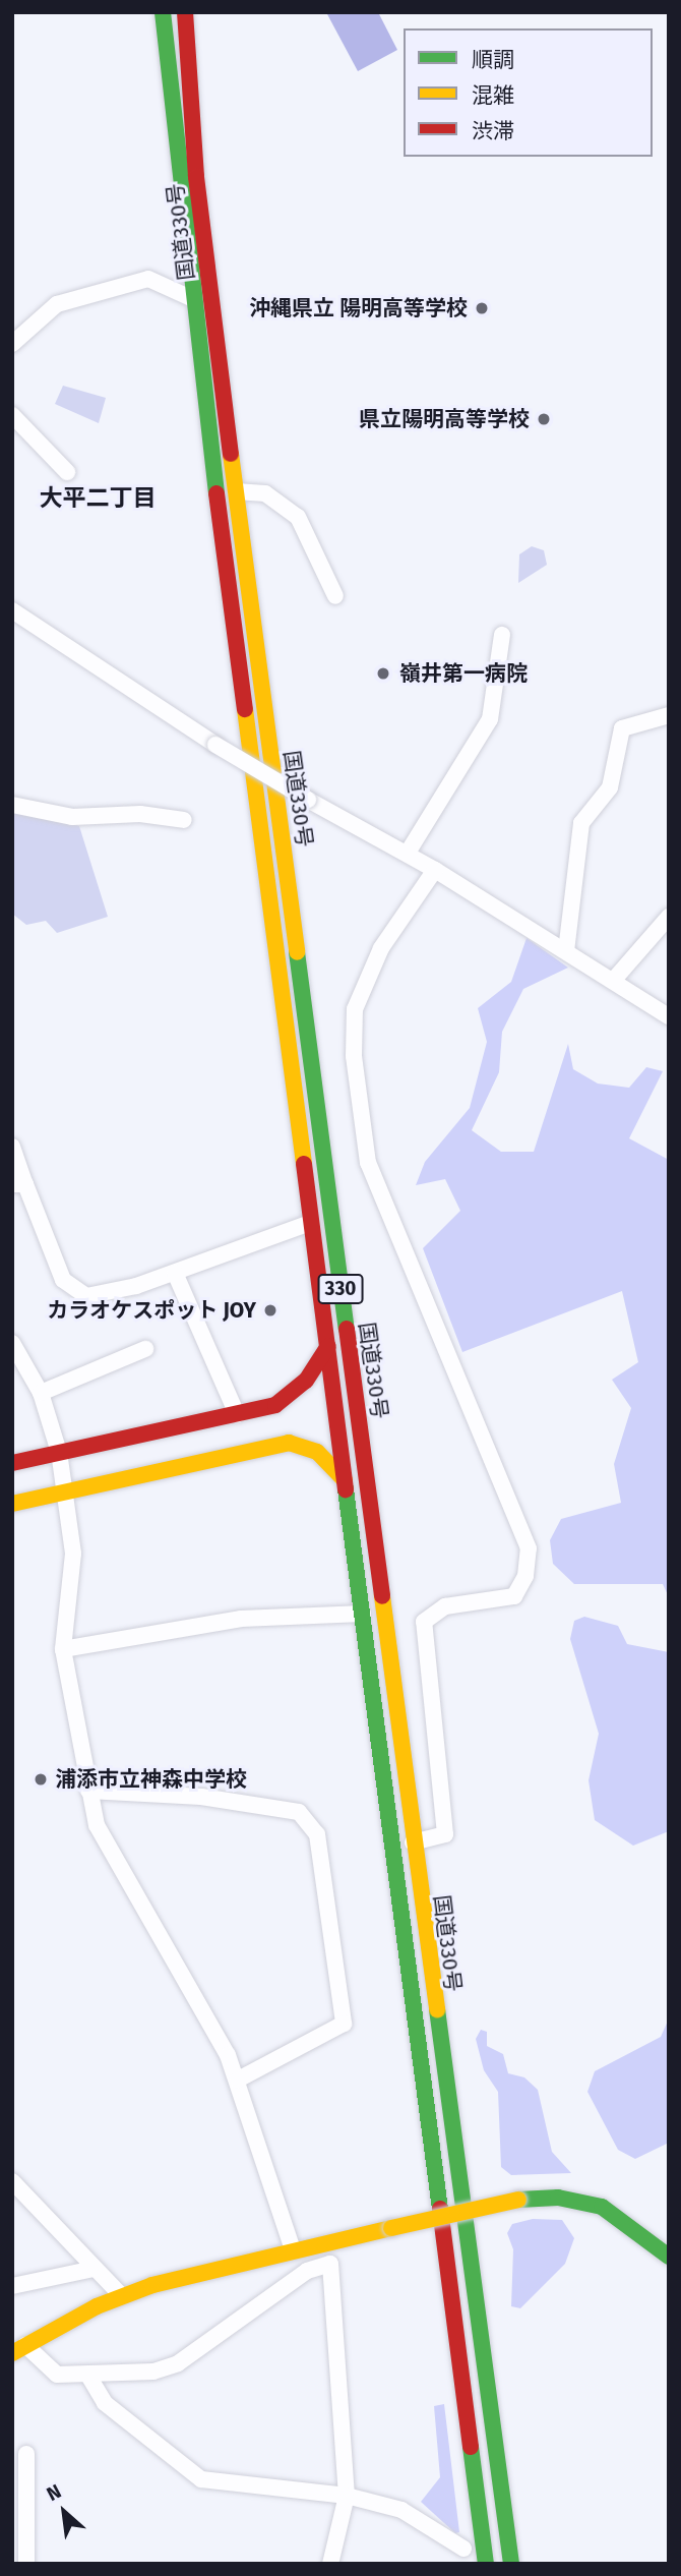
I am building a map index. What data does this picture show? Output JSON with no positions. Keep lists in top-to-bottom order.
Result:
{
  "streets": {
    "main road": ["国道330号", "330"]
  },
  "districts": ["大平二丁目"],
  "places": [
    "沖縄県立 陽明高等学校",
    "県立陽明高等学校",
    "嶺井第一病院",
    "カラオケスポット JOY",
    "浦添市立神森中学校"
  ],
  "legend": ["順調", "混雑", "渋滞"],
  "north": "top left"
}
